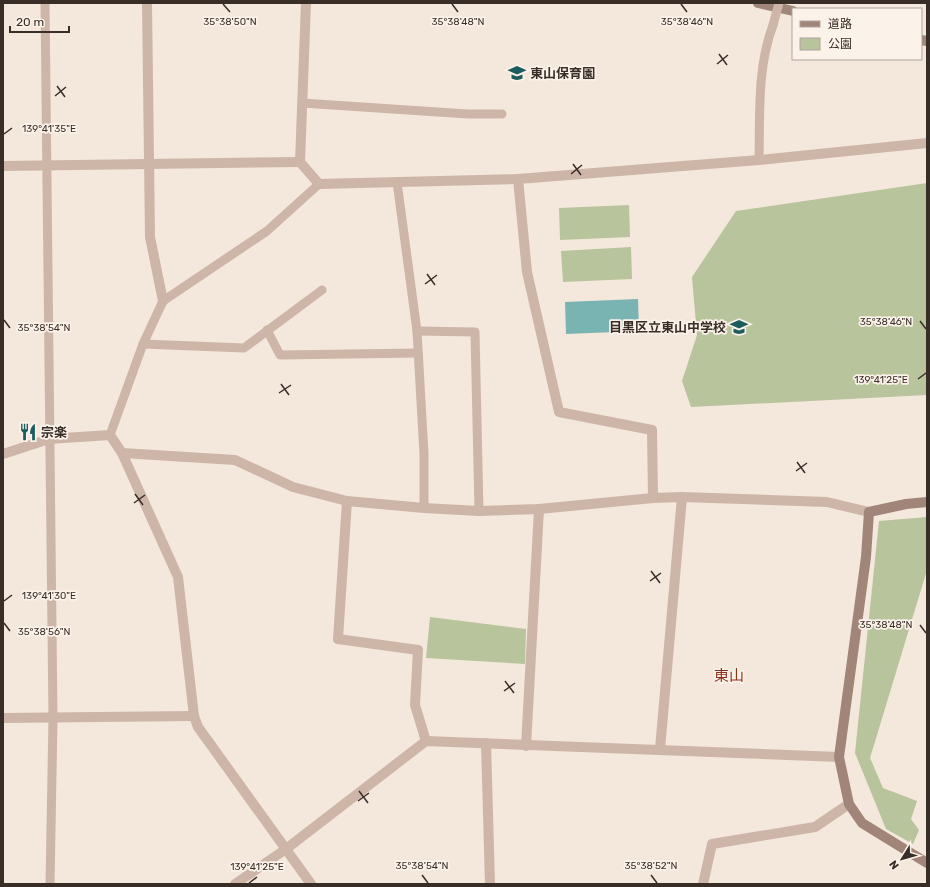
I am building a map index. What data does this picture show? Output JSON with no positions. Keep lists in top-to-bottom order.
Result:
{
  "districts": ["東山"],
  "places": {
    "school or university": ["東山保育園", "目黒区立東山中学校"],
    "restaurant": ["宗楽"]
  },
  "legend": ["道路", "公園"],
  "scale_bar": "20 m",
  "north": "bottom left",
  "coordinates": [
    "35°38'50\"N",
    "35°38'48\"N",
    "35°38'46\"N",
    "139°41'35\"E",
    "35°38'54\"N",
    "139°41'25\"E",
    "139°41'30\"E",
    "35°38'56\"N",
    "35°38'52\"N"
  ]
}
